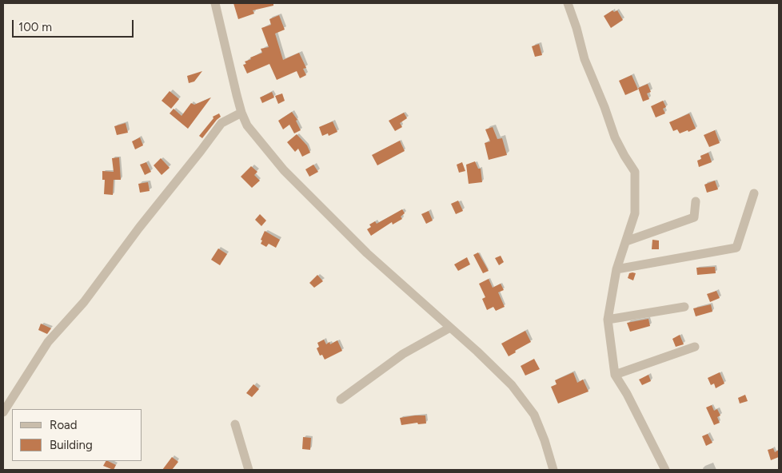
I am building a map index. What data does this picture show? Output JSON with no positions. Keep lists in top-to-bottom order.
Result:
{
  "legend": ["Road", "Building"],
  "scale_bar": "100 m"
}
